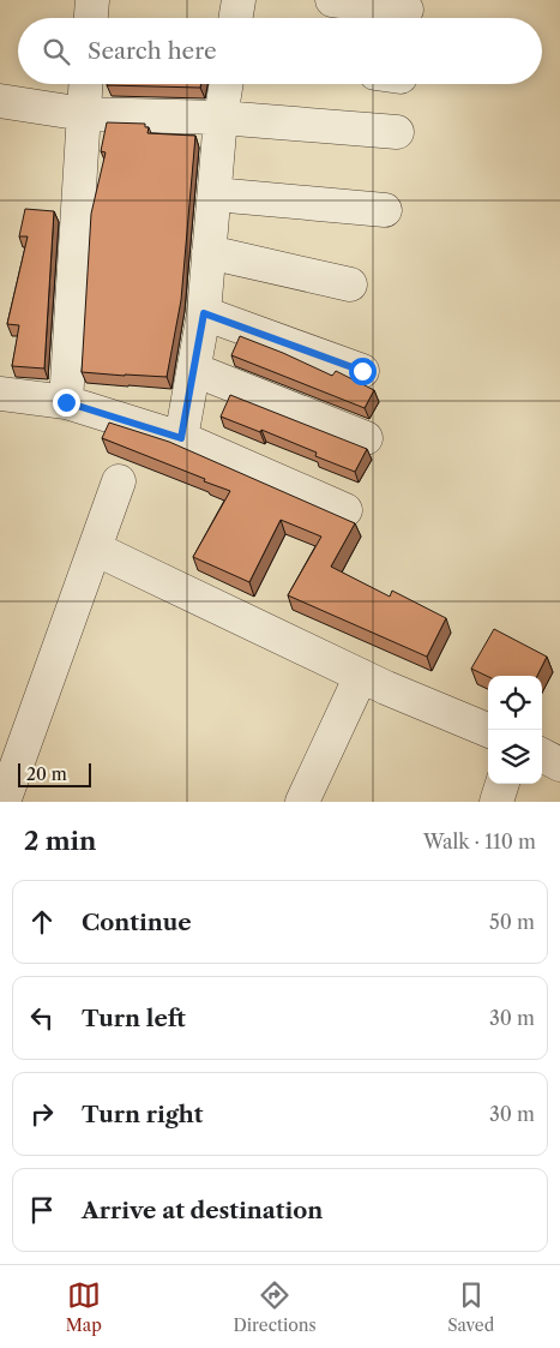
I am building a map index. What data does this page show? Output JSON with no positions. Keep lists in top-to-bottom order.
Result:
{
  "scale_bar": "20 m",
  "page": {
    "search": "Search here",
    "scale": "20 m",
    "heading": ["2 min", "Walk · 110 m"],
    "list": [
      ["Continue", "50 m"],
      ["Turn left", "30 m"],
      ["Turn right", "30 m"],
      "Arrive at destination"
    ],
    "nav": ["Map", "Directions", "Saved"]
  }
}
